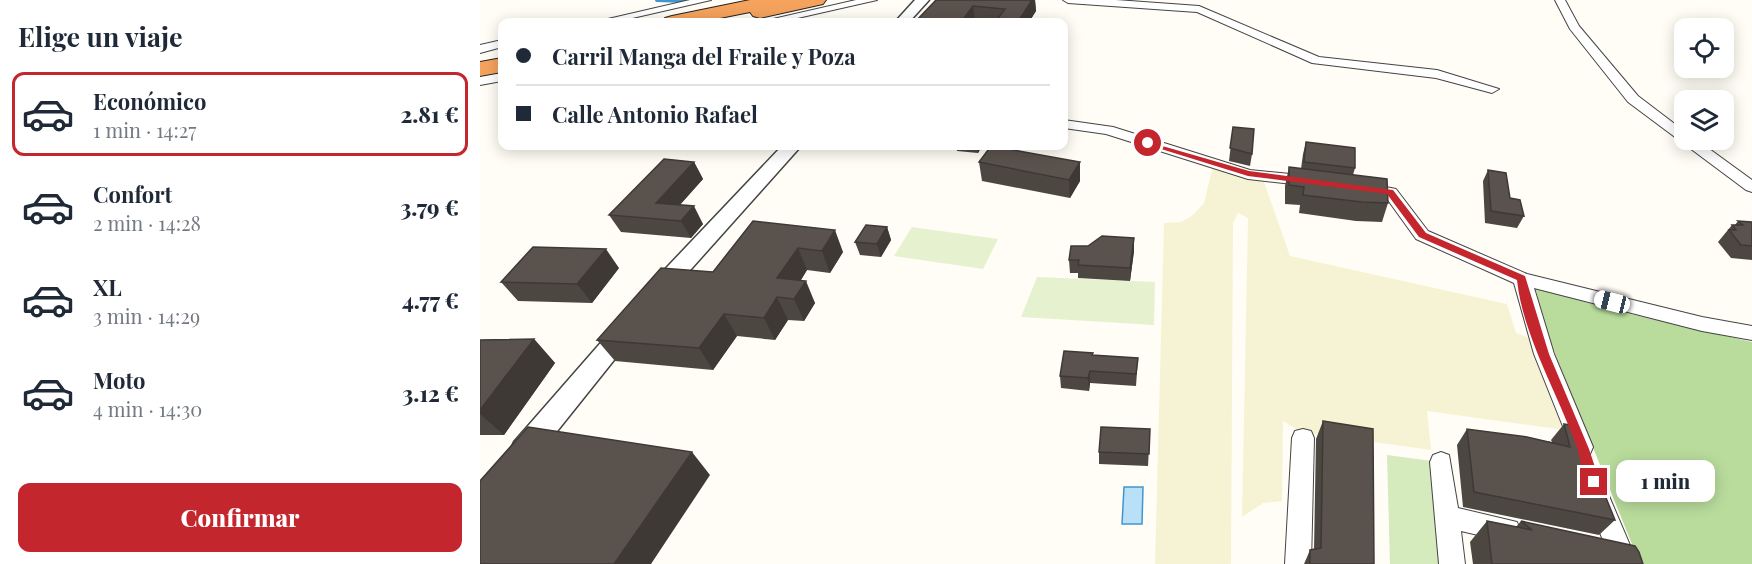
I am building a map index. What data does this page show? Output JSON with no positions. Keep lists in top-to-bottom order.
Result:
{
  "page": {
    "heading": "Elige un viaje",
    "banner": ["Carril Manga del Fraile y Poza", "Calle Antonio Rafael"],
    "list": [
      {
        "name": "Económico",
        "note": "1 min · 14:27",
        "value": "2.81 €"
      },
      {
        "name": "Confort",
        "note": "2 min · 14:28",
        "value": "3.79 €"
      },
      {
        "name": "XL",
        "note": "3 min · 14:29",
        "value": "4.77 €"
      },
      {
        "name": "Moto",
        "note": "4 min · 14:30",
        "value": "3.12 €"
      }
    ],
    "bubble": "1 min",
    "buttons": "Confirmar"
  }
}
